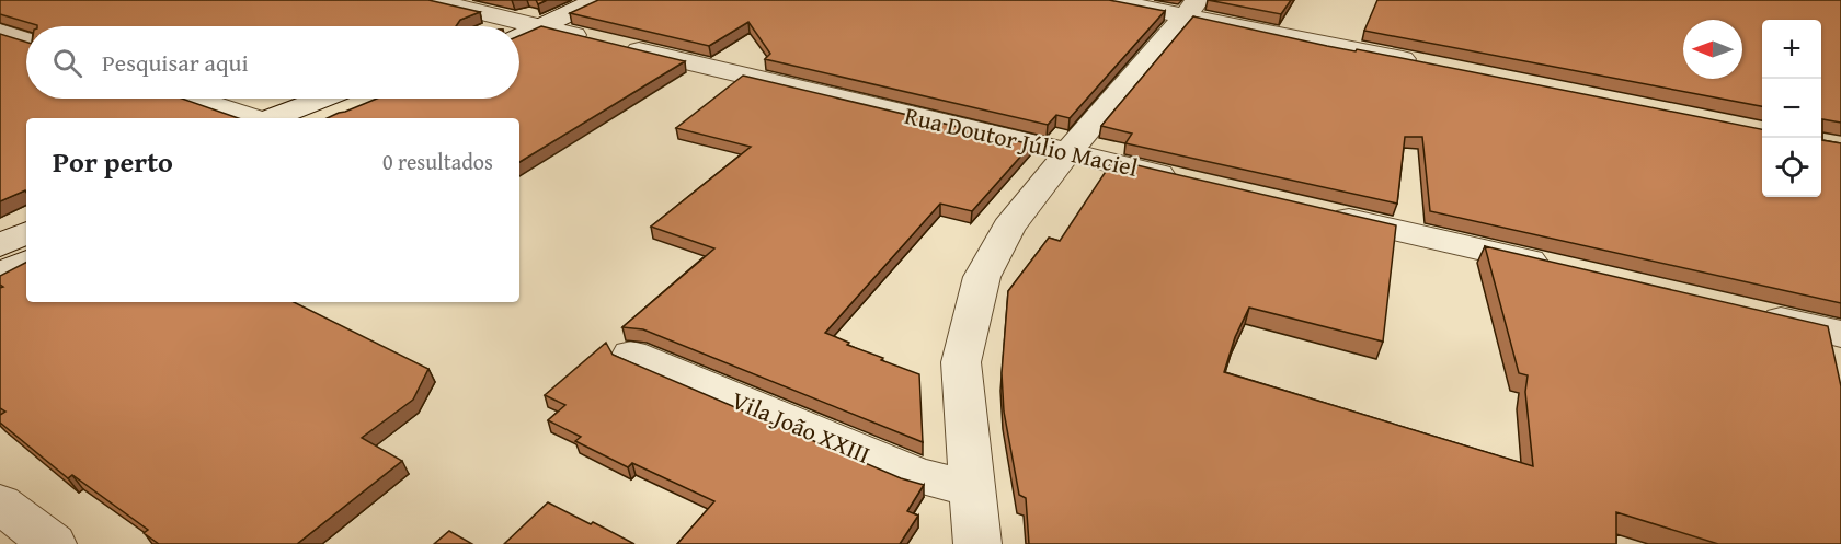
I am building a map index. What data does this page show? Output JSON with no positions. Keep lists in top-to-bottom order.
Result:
{
  "streets": {
    "street": ["Rua Doutor Júlio Maciel", "Vila João XXIII"]
  },
  "north": "left",
  "page": {
    "map_buttons": ["+", "−"],
    "search": "Pesquisar aqui",
    "heading": ["Por perto", "0 resultados"]
  }
}
